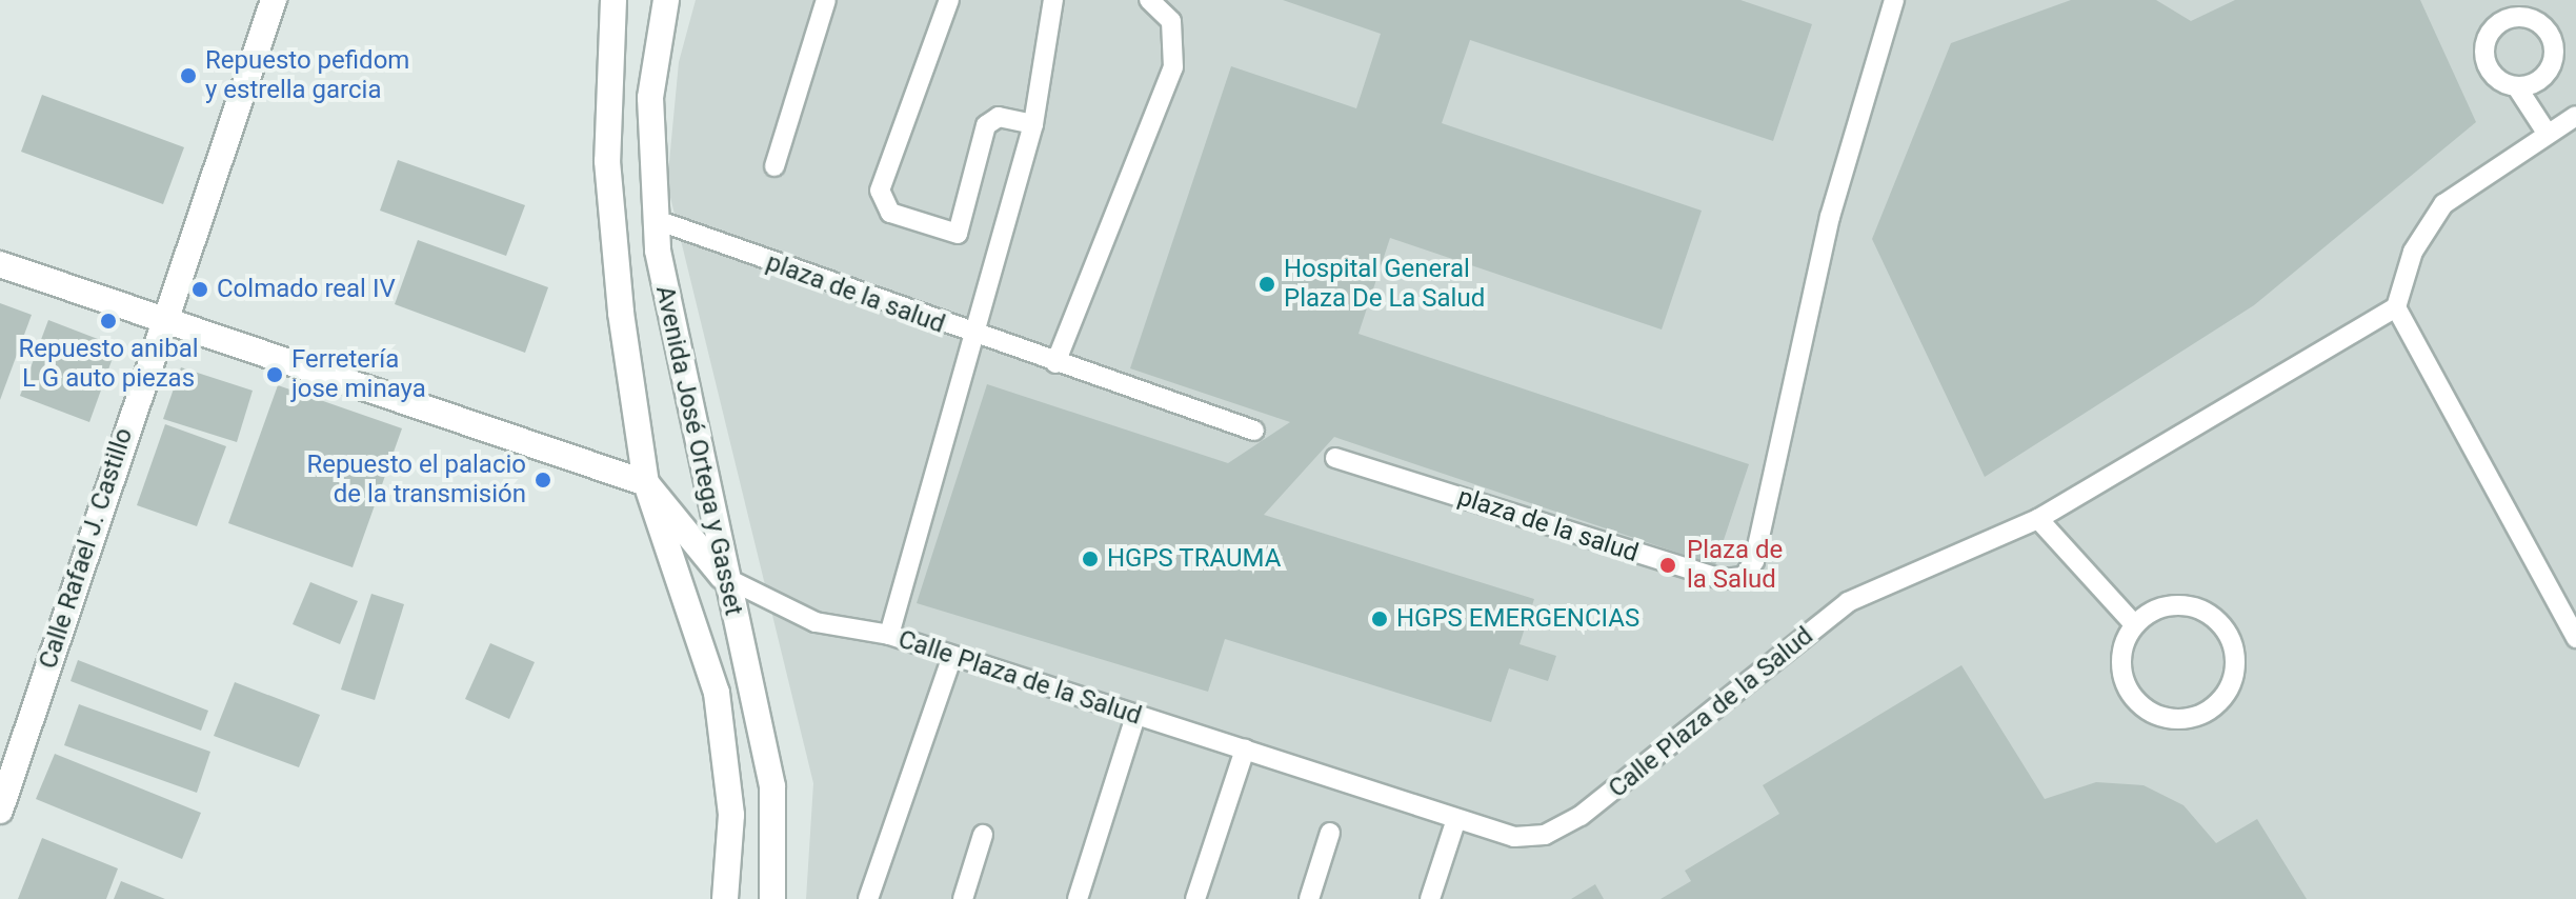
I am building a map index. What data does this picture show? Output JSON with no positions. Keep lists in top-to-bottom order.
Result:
{
  "streets": {
    "main road": ["Avenida José Ortega y Gasset", "Calle Rafael J. Castillo"],
    "lane": ["plaza de la salud", "Calle Plaza de la Salud"]
  },
  "crossings": [
    ["plaza de la salud", "Avenida José Ortega y Gasset"],
    ["Avenida José Ortega y Gasset", "Calle Plaza de la Salud"]
  ],
  "places": [
    "Repuesto pefidom y estrella garcia",
    "Hospital General Plaza De La Salud",
    "Colmado real IV",
    "Repuesto anibal L G auto piezas",
    "Ferretería jose minaya",
    "Repuesto el palacio de la transmisión",
    "HGPS TRAUMA",
    "Plaza de la Salud",
    "HGPS EMERGENCIAS"
  ]
}
